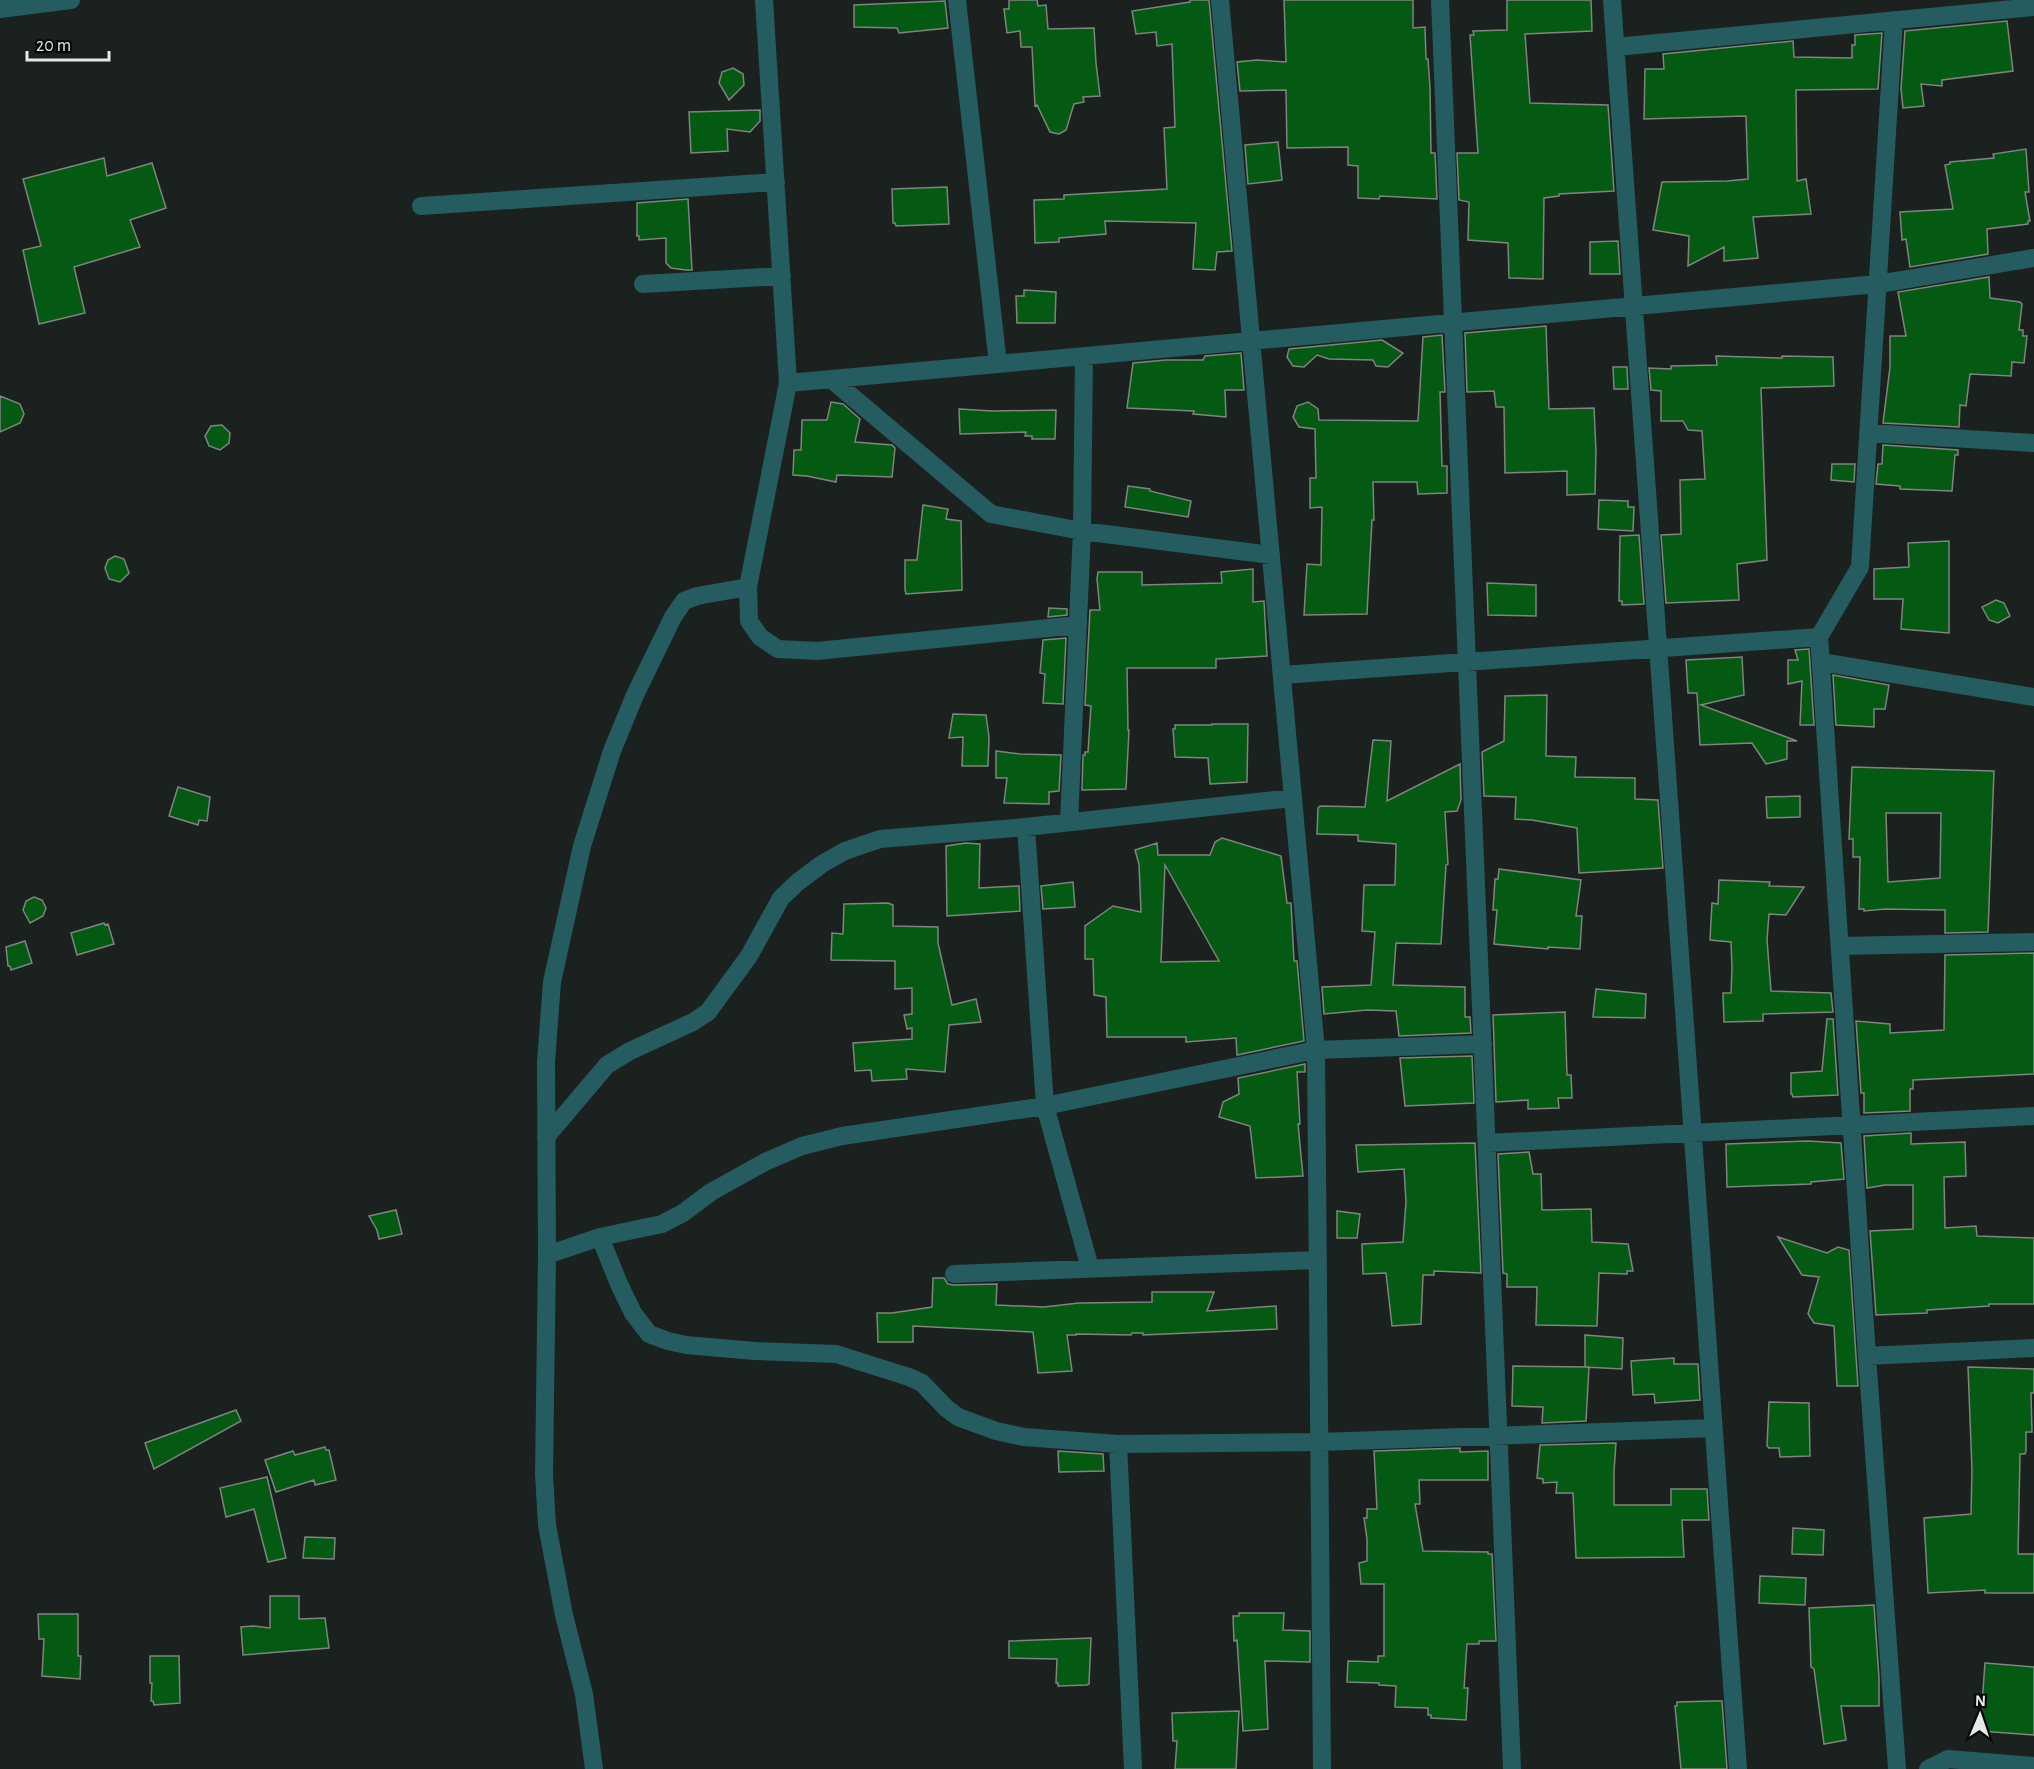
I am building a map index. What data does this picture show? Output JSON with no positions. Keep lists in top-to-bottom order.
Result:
{
  "scale_bar": "20 m",
  "north": "top"
}
